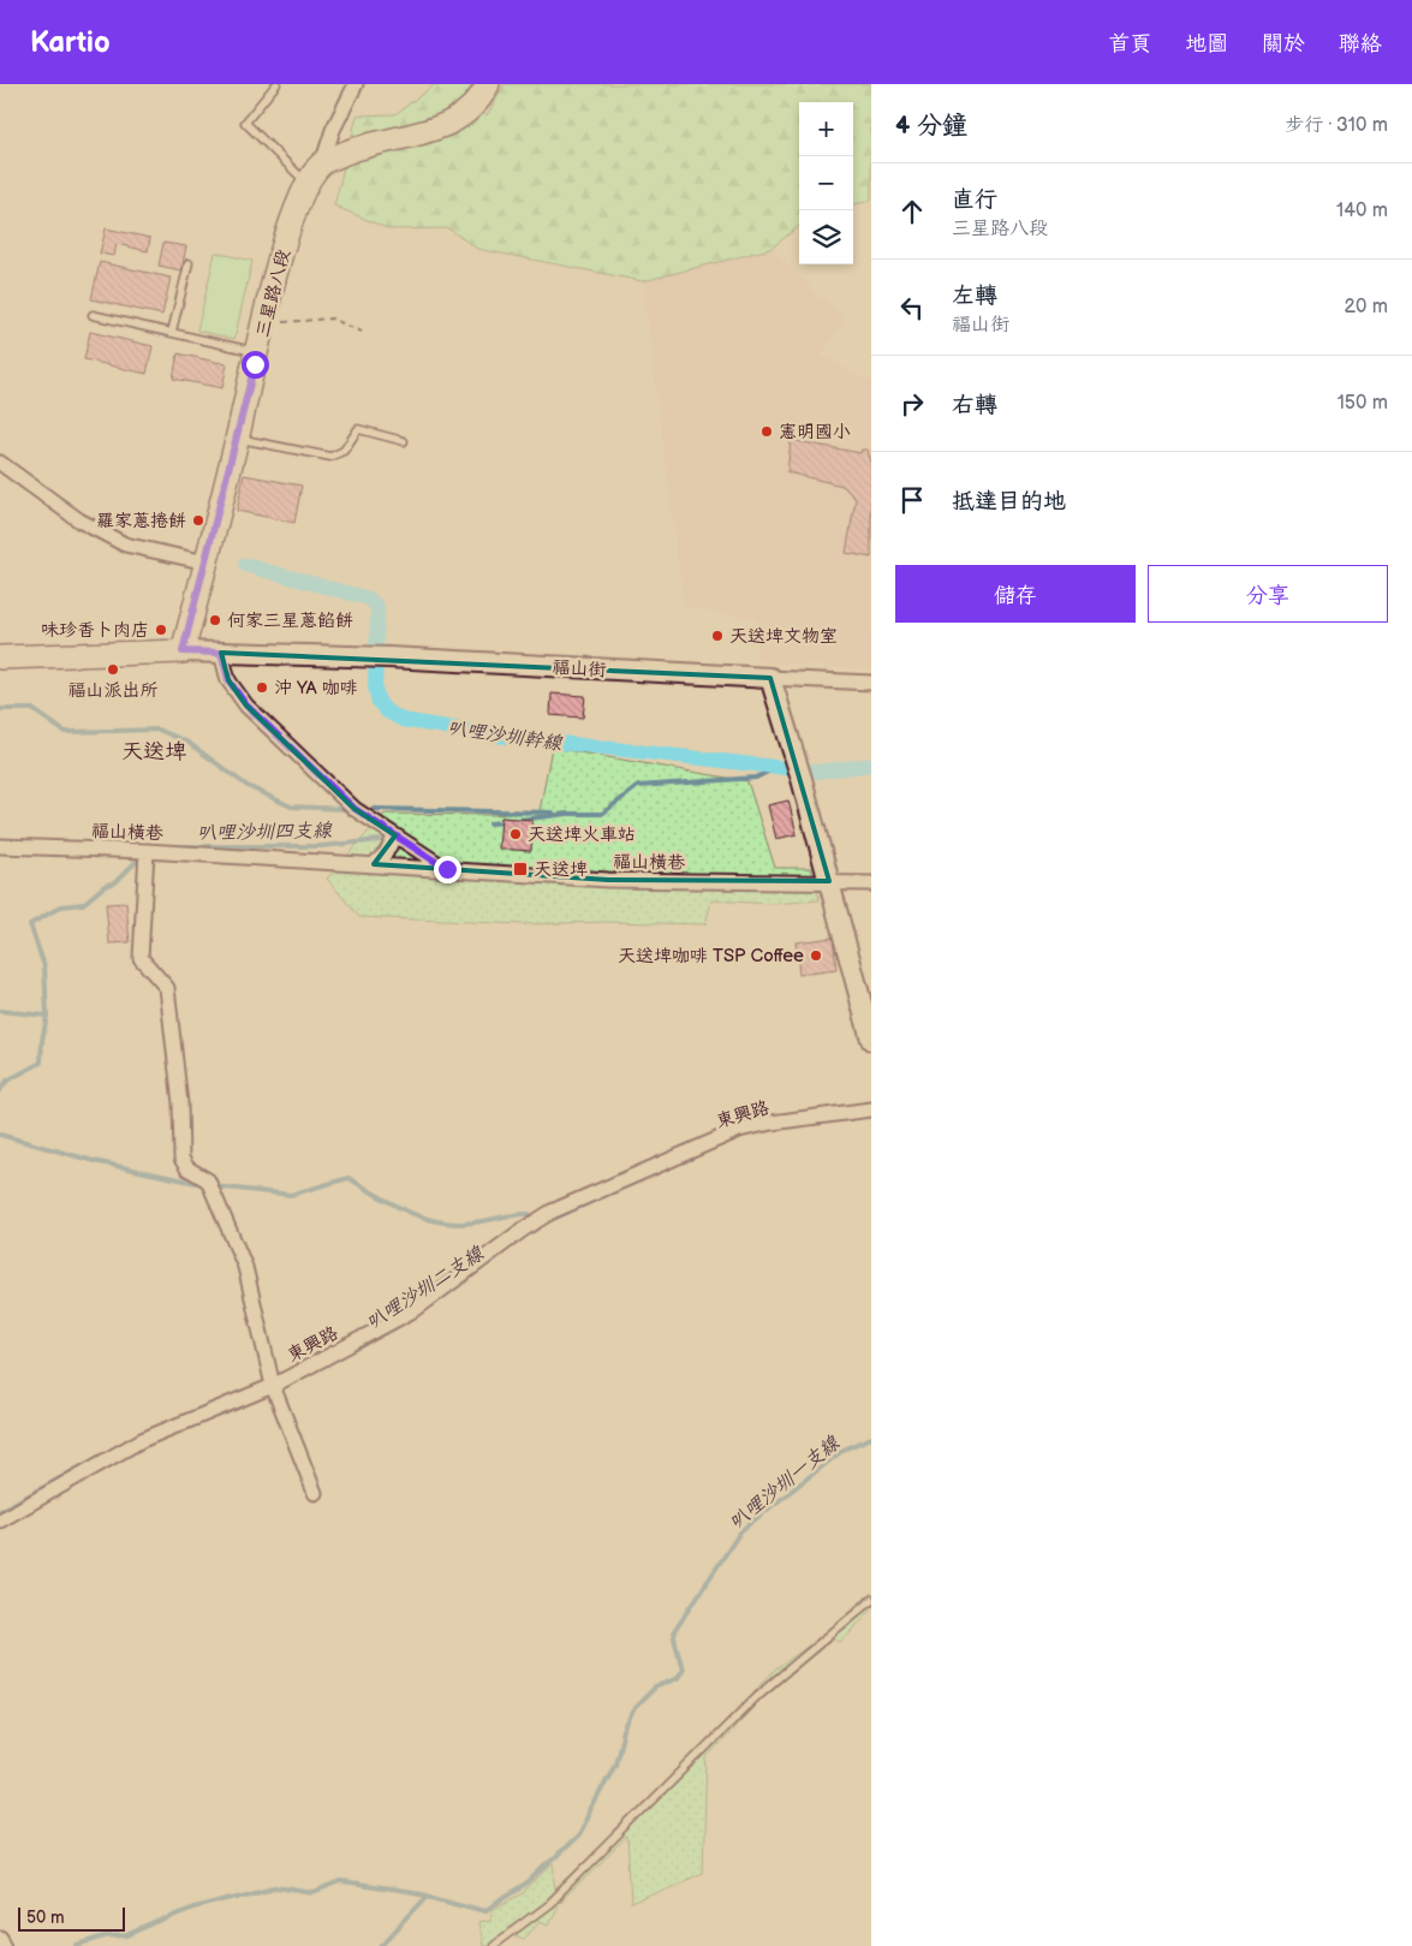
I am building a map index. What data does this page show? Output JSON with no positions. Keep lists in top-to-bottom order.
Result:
{
  "streets": {
    "main road": ["三星路八段"],
    "street": ["福山街", "福山橫巷", "東興路"]
  },
  "crossings": [
    ["三星路八段", "福山街"]
  ],
  "districts": ["天送埤"],
  "water": [
    "叭哩沙圳幹線",
    "叭哩沙圳四支線",
    "叭哩沙圳二支線",
    "叭哩沙圳一支線"
  ],
  "places": {
    "other": [
      "憲明國小",
      "羅家蔥捲餅",
      "何家三星蔥餡餅",
      "味珍香卜肉店",
      "天送埤文物室",
      "福山派出所",
      "沖 YA 咖啡",
      "天送埤火車站",
      "天送埤咖啡 TSP Coffee"
    ],
    "transit": ["天送埤"]
  },
  "scale_bar": "50 m",
  "page": {
    "header": "Kartio",
    "nav": [
      "首頁",
      "地圖",
      "關於",
      "聯絡"
    ],
    "heading": ["4 分鐘", "步行 · 310 m"],
    "map_buttons": ["+", "−"],
    "list": [
      ["直行", "三星路八段", "140 m"],
      ["左轉", "福山街", "20 m"],
      ["右轉", "150 m"],
      "抵達目的地"
    ],
    "buttons": ["儲存", "分享"],
    "scale": "50 m"
  }
}
